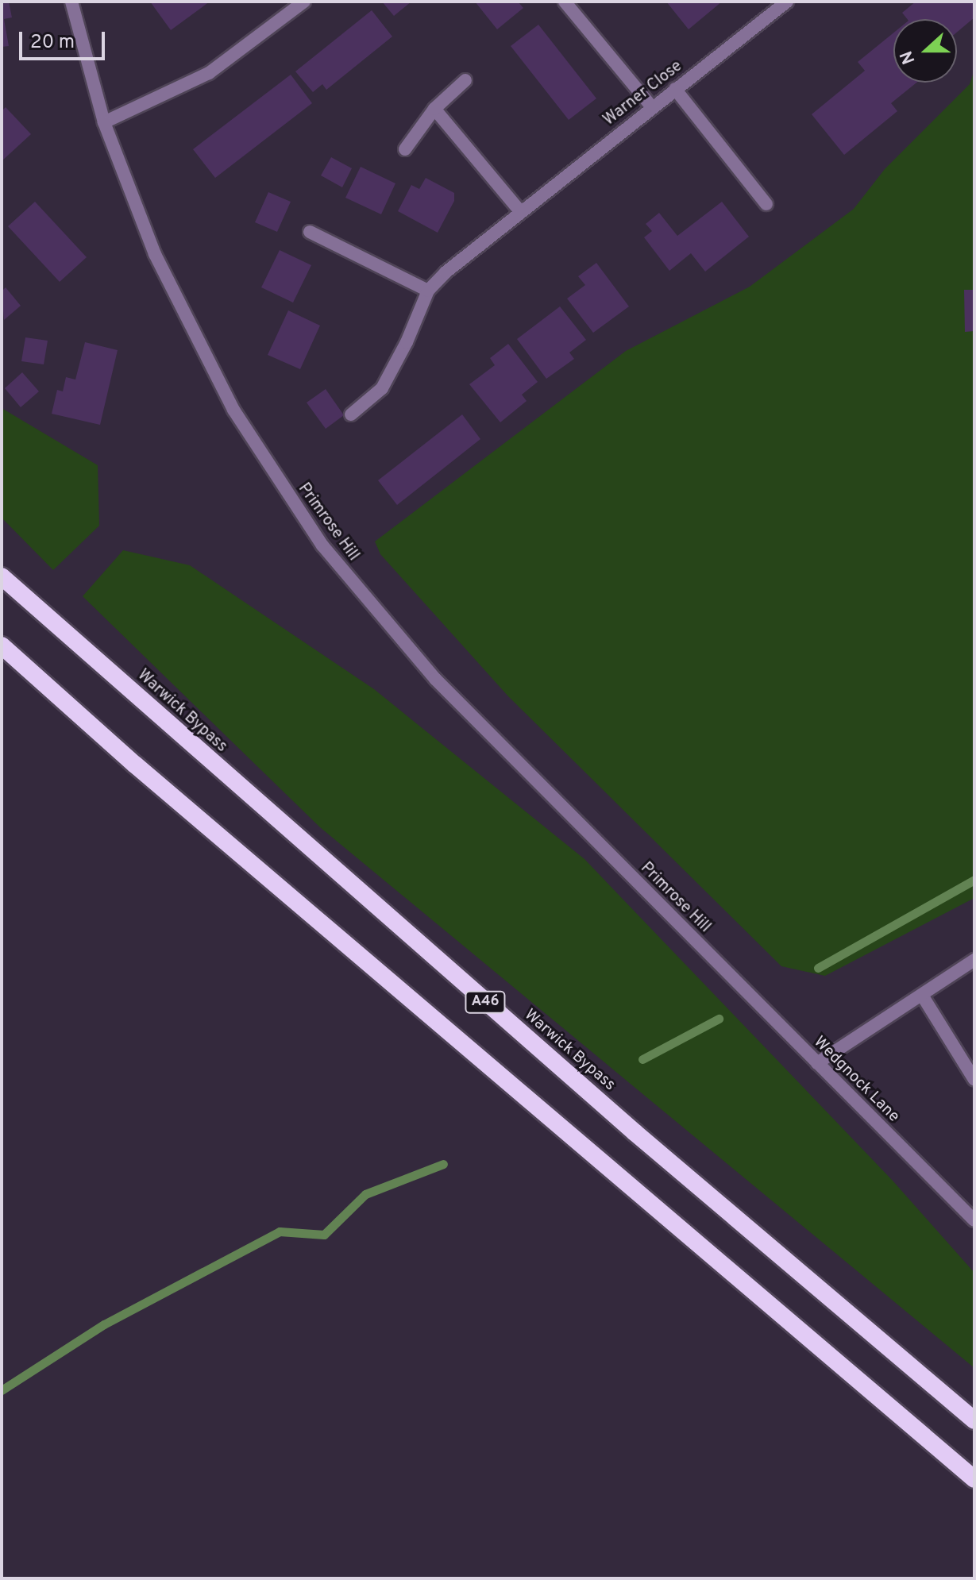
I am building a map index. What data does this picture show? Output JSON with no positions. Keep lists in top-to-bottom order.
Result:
{
  "streets": {
    "highway": ["Warwick Bypass", "A46"],
    "street": ["Warner Close", "Primrose Hill", "Wedgnock Lane"]
  },
  "crossings": [
    ["Primrose Hill", "Wedgnock Lane"]
  ],
  "scale_bar": "20 m",
  "north": "left"
}
